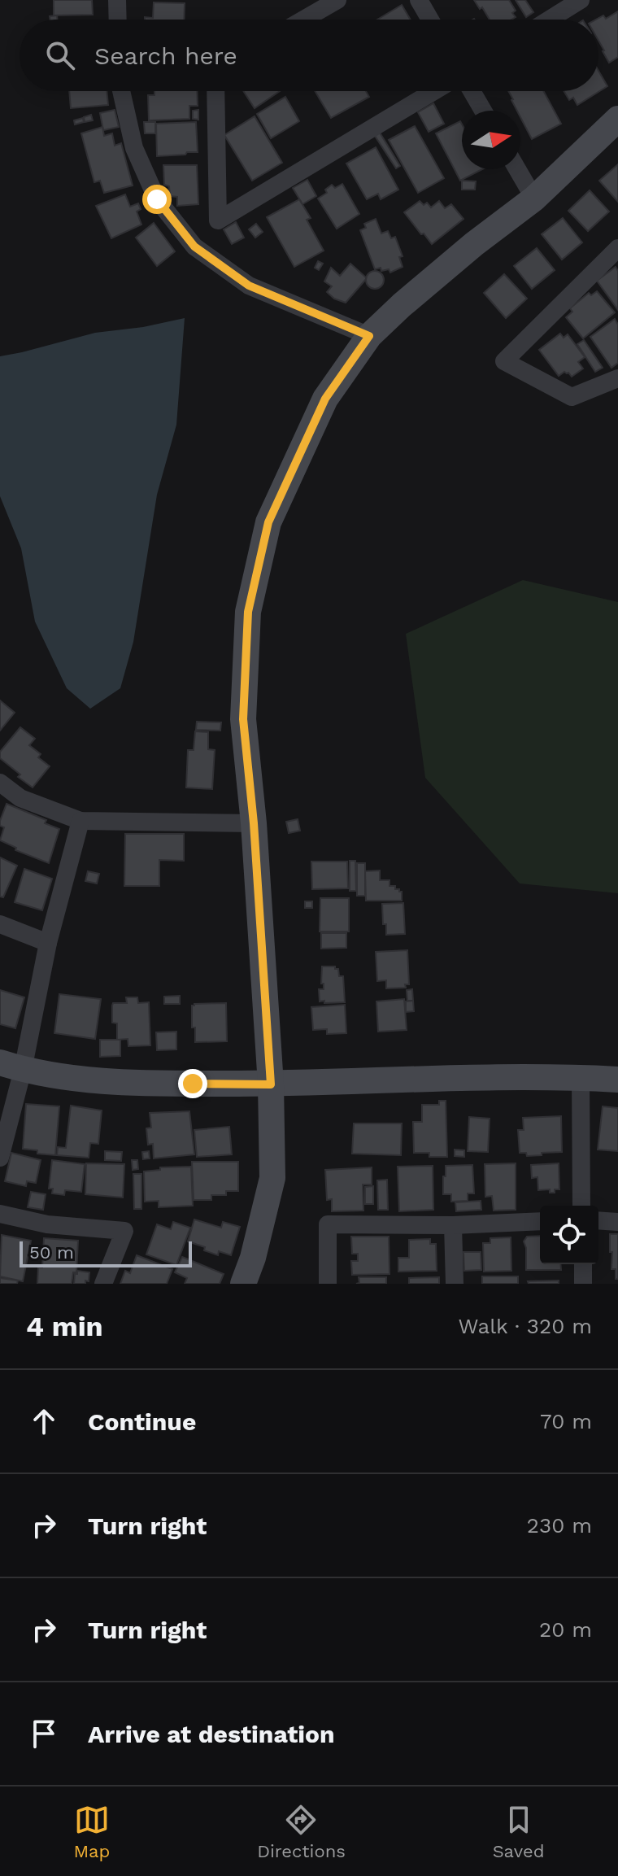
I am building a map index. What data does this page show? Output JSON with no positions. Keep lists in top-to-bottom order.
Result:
{
  "scale_bar": "50 m",
  "north": "right",
  "page": {
    "search": "Search here",
    "scale": "50 m",
    "heading": ["4 min", "Walk · 320 m"],
    "list": [
      ["Continue", "70 m"],
      ["Turn right", "230 m"],
      ["Turn right", "20 m"],
      "Arrive at destination"
    ],
    "nav": ["Map", "Directions", "Saved"]
  }
}
